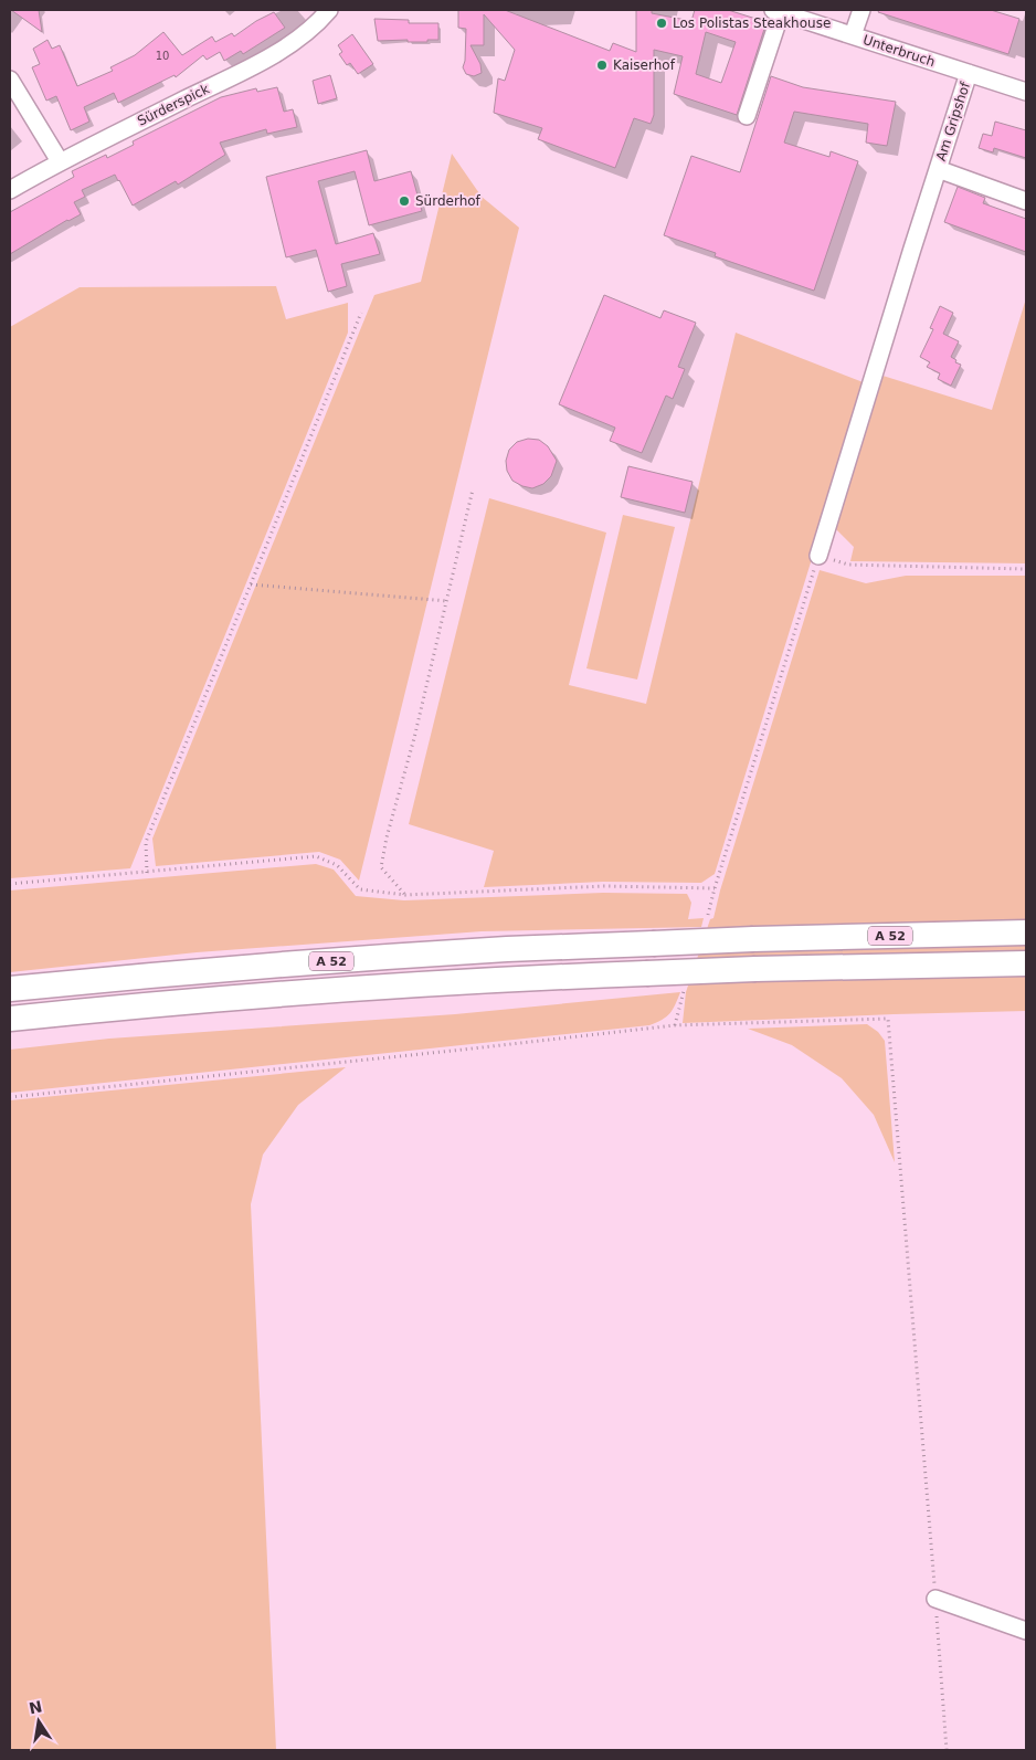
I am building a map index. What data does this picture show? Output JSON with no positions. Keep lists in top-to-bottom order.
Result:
{
  "streets": {
    "highway": ["A 52"],
    "street": ["Unterbruch", "Sürderspick", "Am Gripshof"]
  },
  "crossings": [
    ["Unterbruch", "Am Gripshof"]
  ],
  "places": ["Los Polistas Steakhouse", "Kaiserhof", "Sürderhof"],
  "house_numbers": ["10"],
  "north": "top"
}
